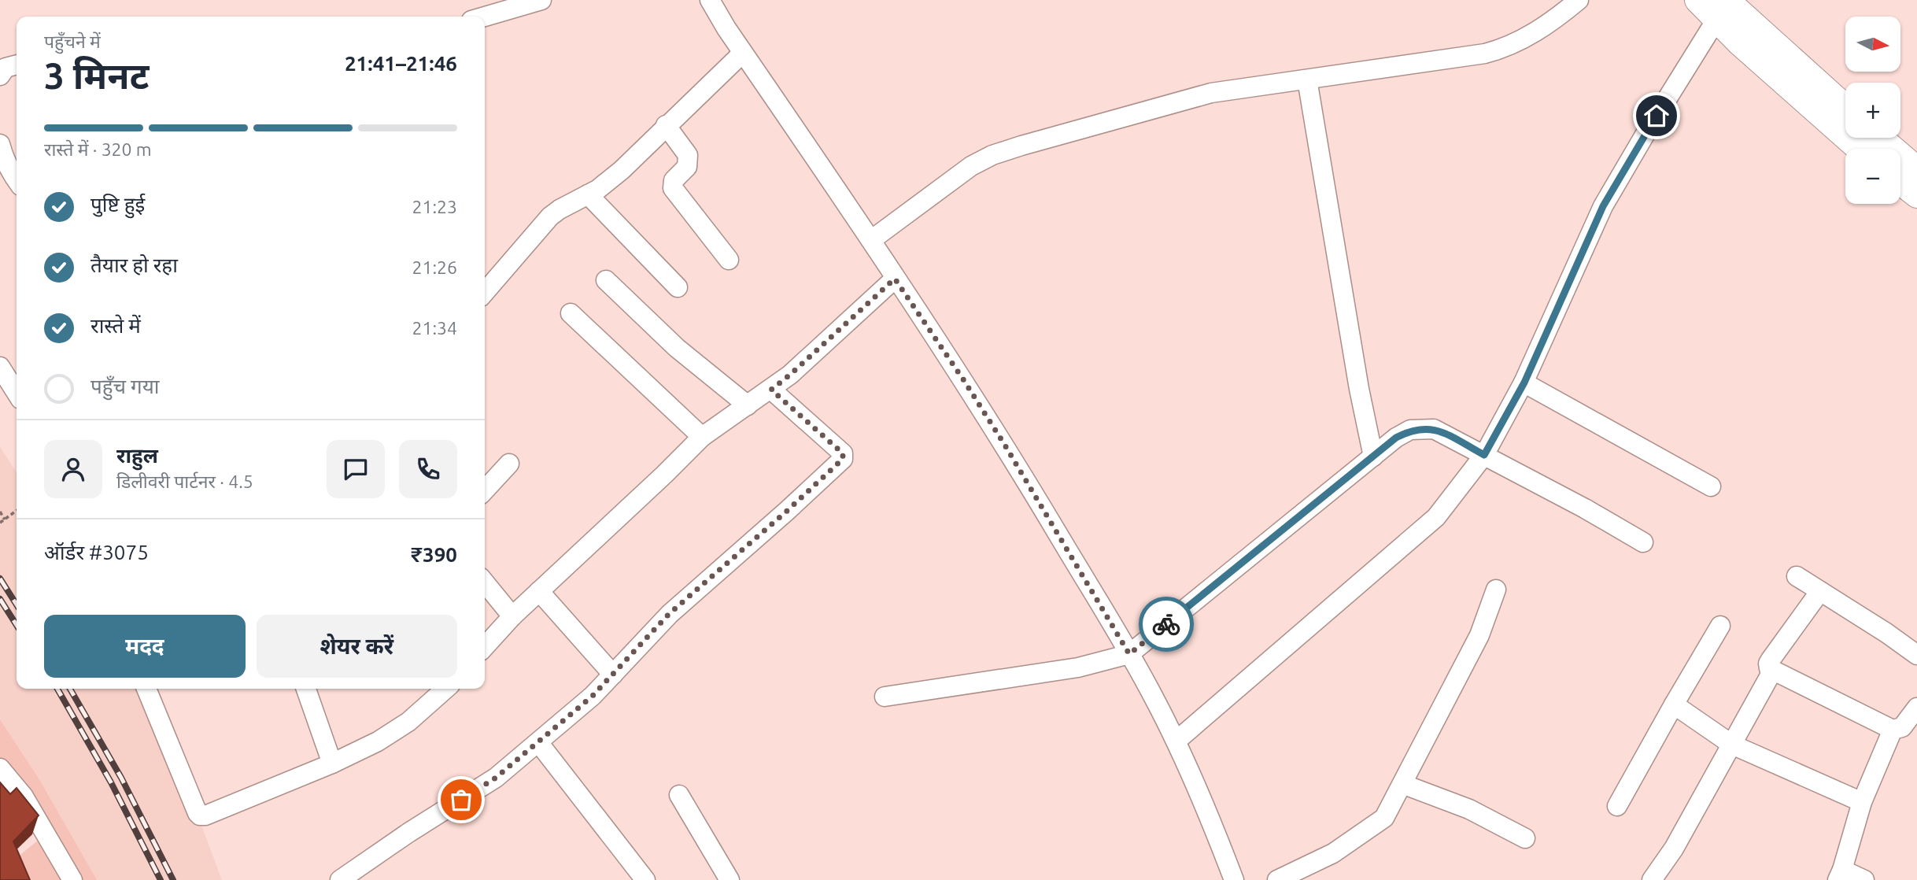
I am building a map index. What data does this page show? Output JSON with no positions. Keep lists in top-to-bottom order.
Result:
{
  "north": "right",
  "page": {
    "map_buttons": ["+", "−"],
    "heading": ["3 मिनट", "पहुँचने में", "21:41–21:46"],
    "panel": [
      "राहुल",
      "डिलीवरी पार्टनर · 4.5",
      "ऑर्डर #3075",
      "₹390"
    ],
    "bar": "रास्ते में · 320 m",
    "list": [
      ["पुष्टि हुई", "21:23"],
      ["तैयार हो रहा", "21:26"],
      ["रास्ते में", "21:34"],
      "पहुँच गया"
    ],
    "buttons": ["मदद", "शेयर करें"]
  }
}
